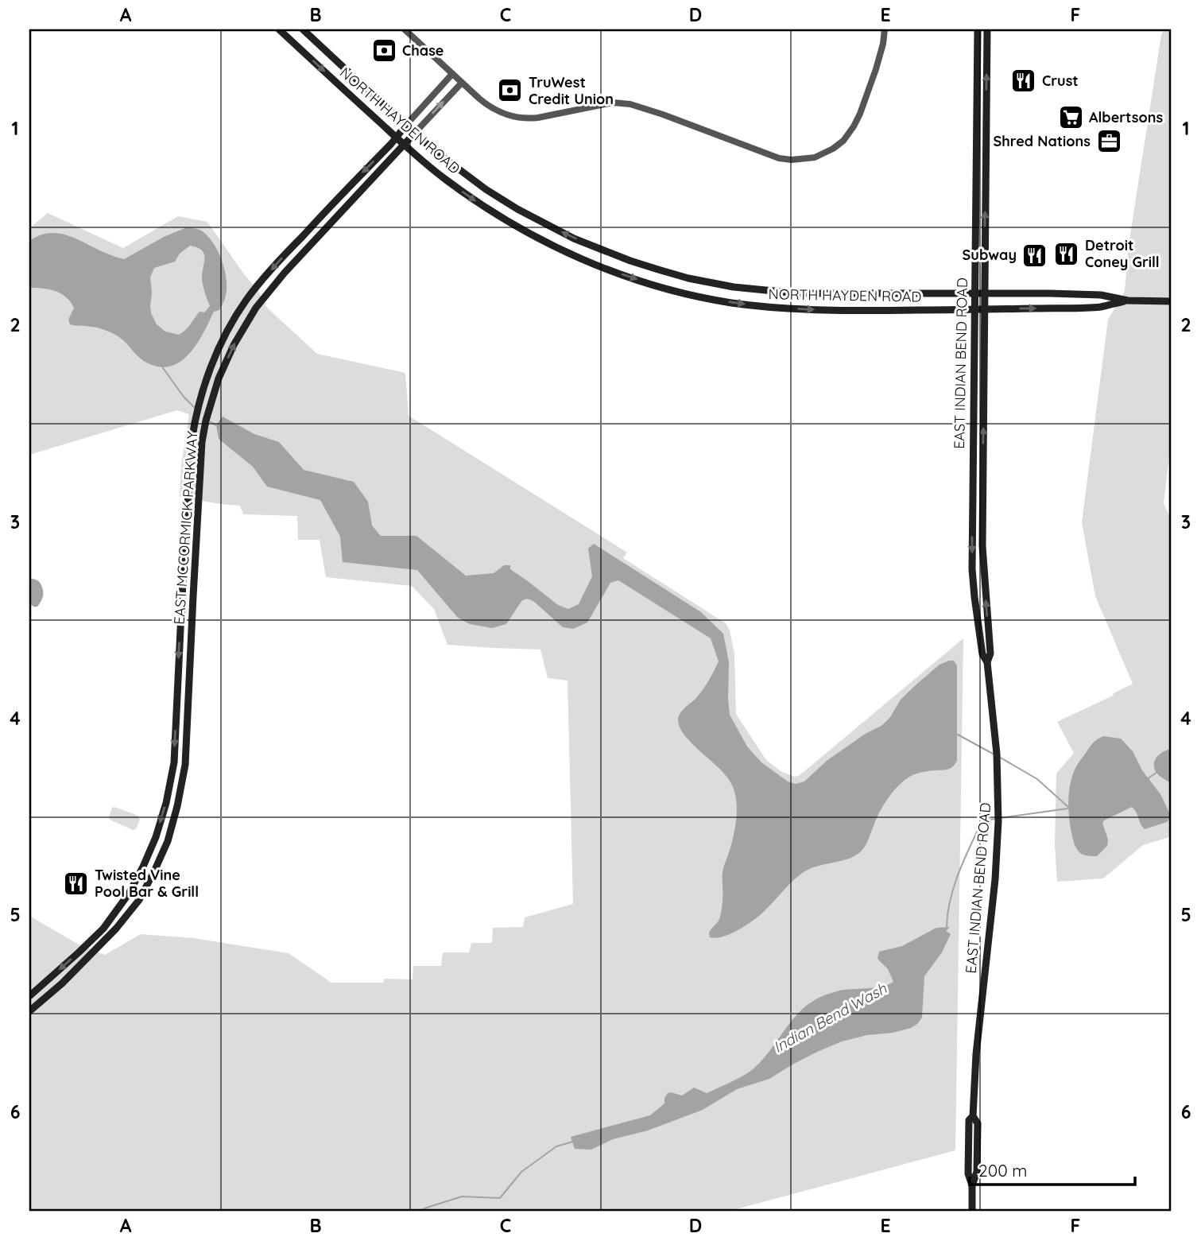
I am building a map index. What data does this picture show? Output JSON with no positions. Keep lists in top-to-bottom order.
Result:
{
  "streets": {
    "main road": ["NORTH HAYDEN ROAD", "EAST INDIAN BEND ROAD", "EAST MCCORMICK PARKWAY"]
  },
  "crossings": [
    ["NORTH HAYDEN ROAD", "EAST INDIAN BEND ROAD"],
    ["NORTH HAYDEN ROAD", "EAST MCCORMICK PARKWAY"]
  ],
  "water": ["Indian Bend Wash"],
  "places": {
    "bank": ["Chase", "TruWest Credit Union"],
    "restaurant": [
      "Crust",
      "Detroit Coney Grill",
      "Subway",
      "Twisted Vine Pool Bar & Grill"
    ],
    "supermarket": ["Albertsons"],
    "office": ["Shred Nations"]
  },
  "scale_bar": "200 m",
  "grid": {
    "columns": [
      "A",
      "B",
      "C",
      "D",
      "E",
      "F"
    ],
    "rows": [
      "1",
      "2",
      "3",
      "4",
      "5",
      "6"
    ]
  }
}
